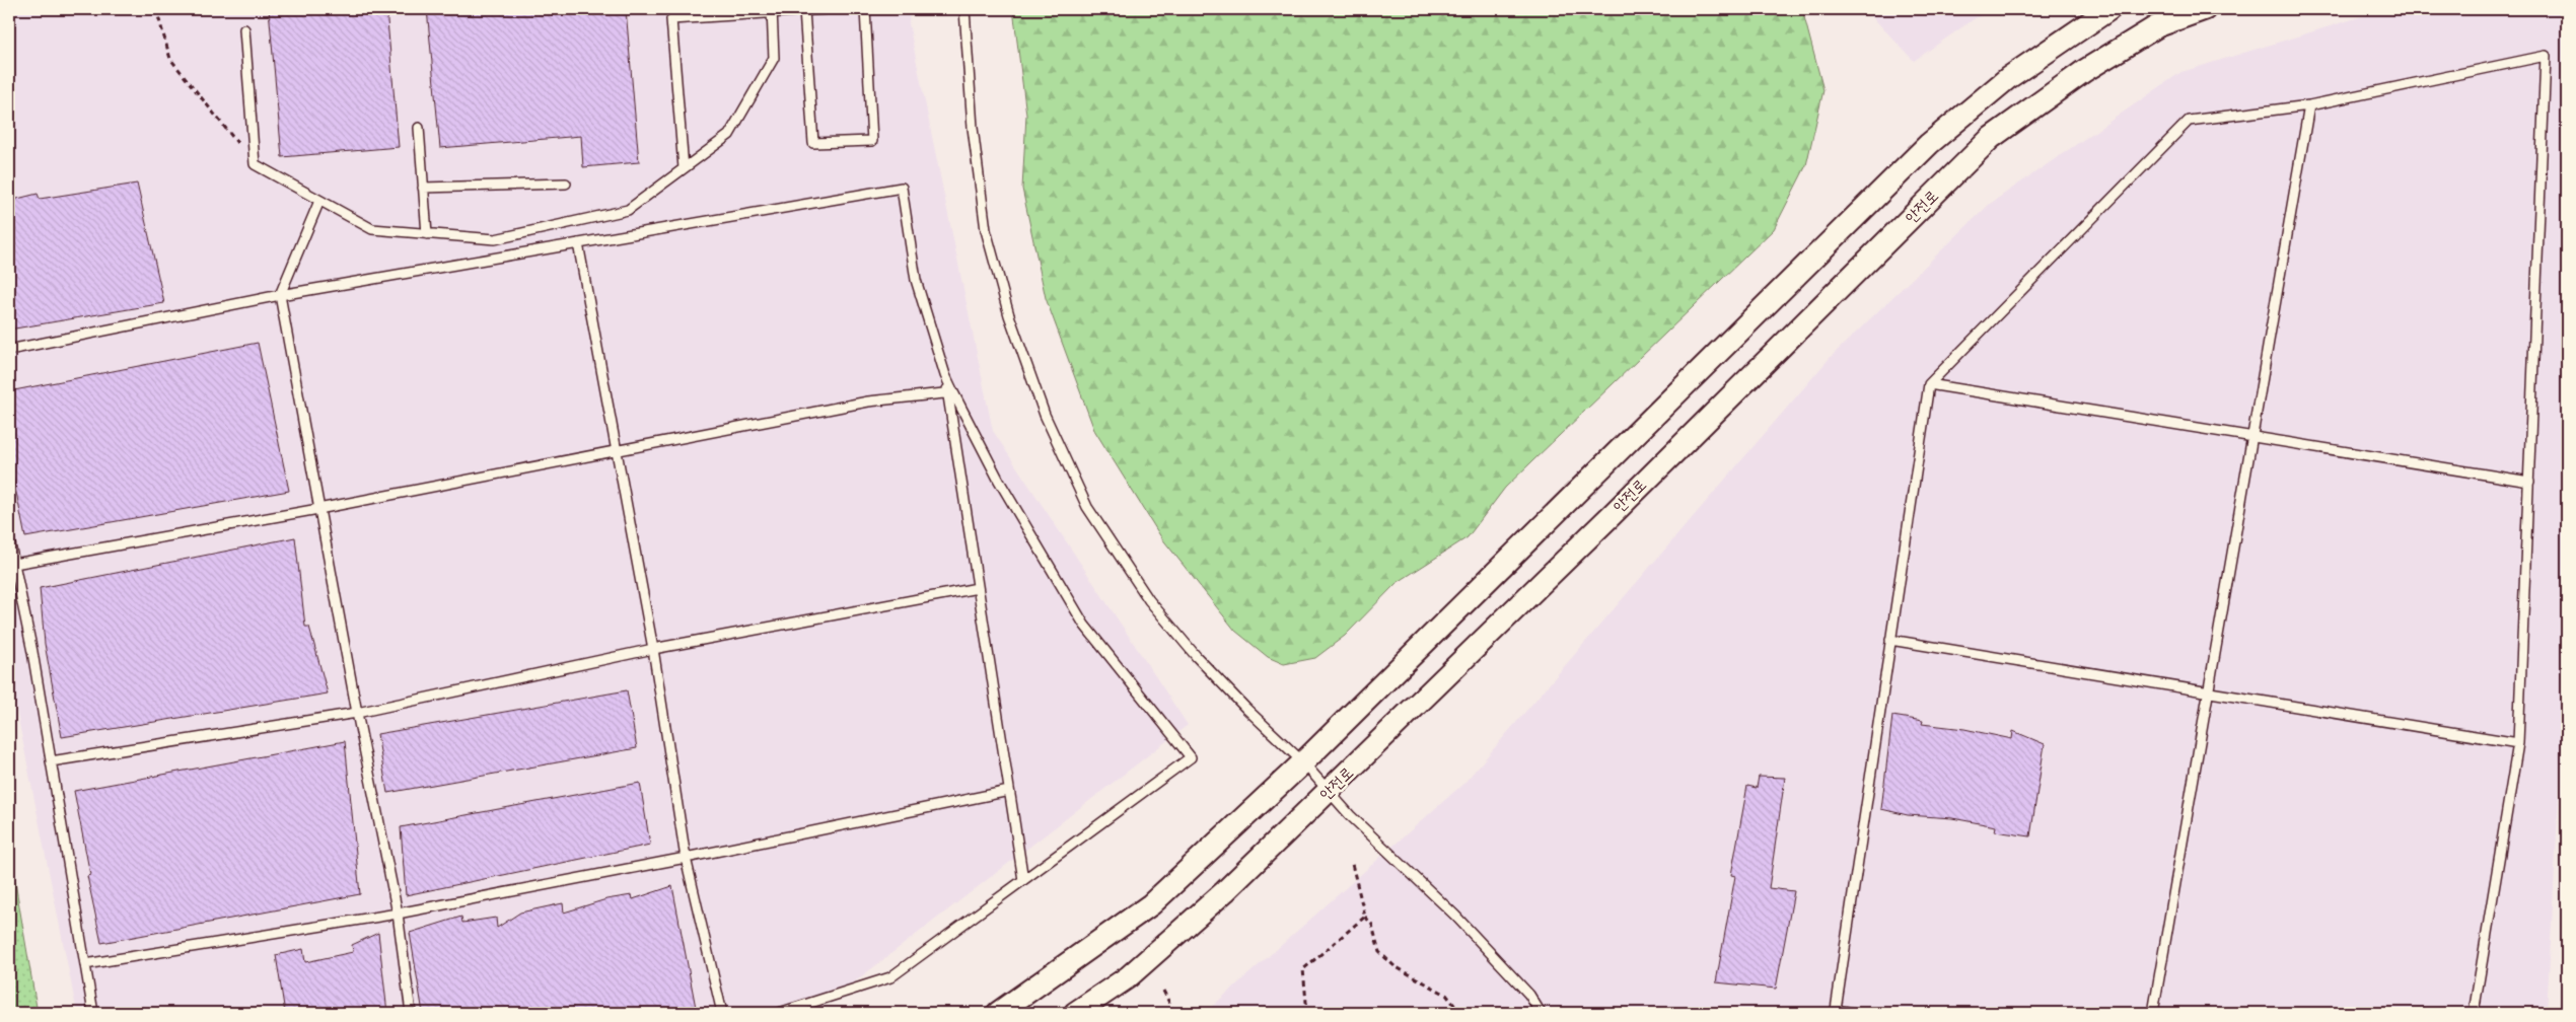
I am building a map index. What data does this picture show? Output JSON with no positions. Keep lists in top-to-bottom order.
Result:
{
  "streets": {
    "street": ["안전로"]
  }
}
